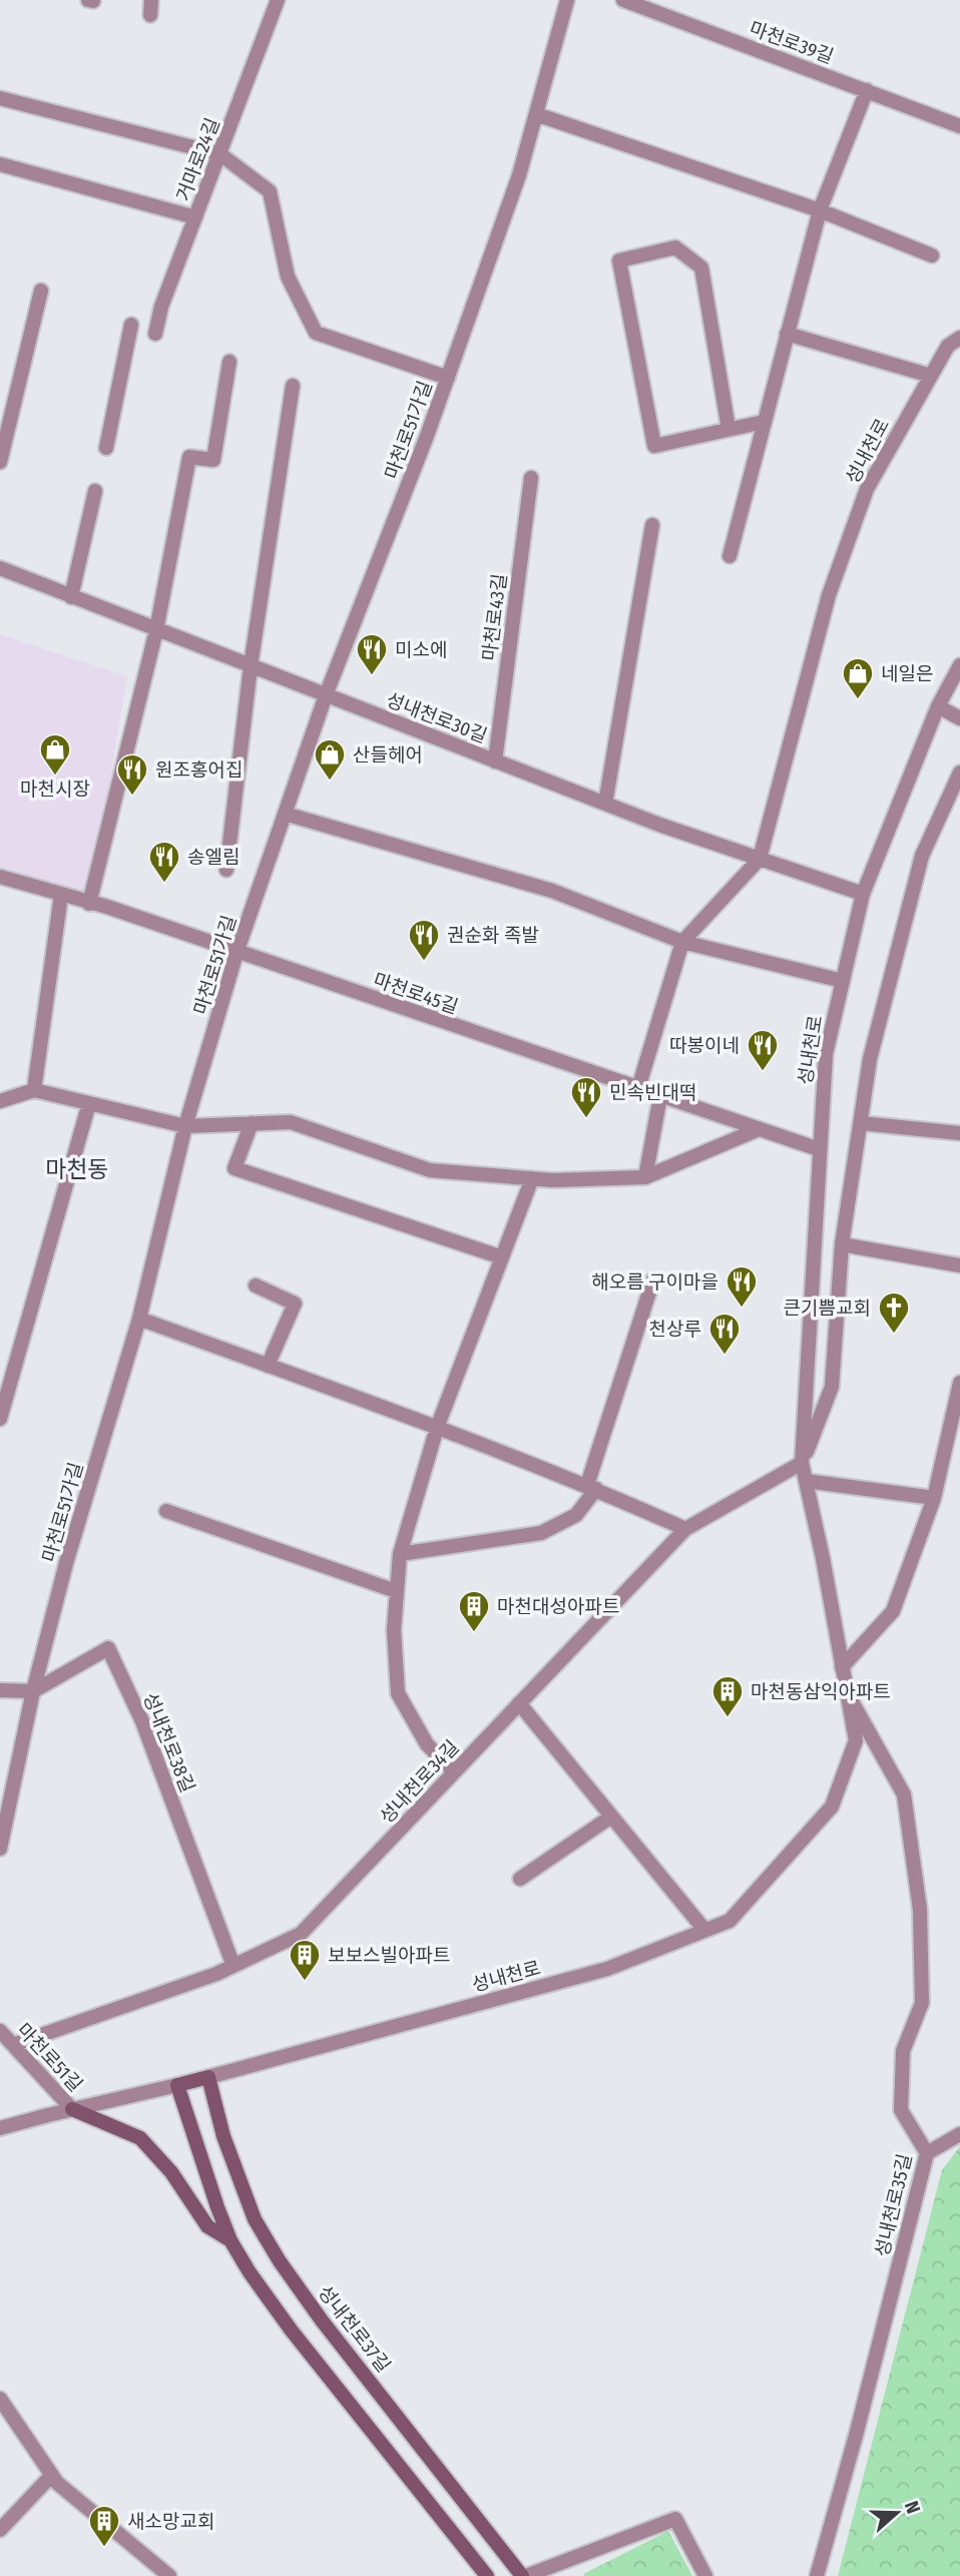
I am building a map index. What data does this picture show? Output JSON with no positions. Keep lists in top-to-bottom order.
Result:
{
  "streets": {
    "main road": ["성내천로", "성내천로37길"],
    "street": [
      "마천로39길",
      "거마로24길",
      "마천로51가길",
      "마천로43길",
      "성내천로30길",
      "마천로45길",
      "성내천로38길",
      "성내천로34길",
      "마천로51길",
      "성내천로35길"
    ]
  },
  "crossings": [
    ["마천로51가길", "성내천로30길"],
    ["마천로51가길", "마천로45길"],
    ["마천로51가길", "성내천로38길"],
    ["성내천로", "성내천로30길"],
    ["성내천로", "마천로45길"],
    ["성내천로", "성내천로34길"],
    ["성내천로", "마천로51길"],
    ["성내천로", "성내천로35길"],
    ["성내천로", "성내천로37길"],
    ["마천로43길", "성내천로30길"],
    ["성내천로38길", "성내천로34길"],
    ["성내천로34길", "마천로51길"]
  ],
  "districts": ["마천동"],
  "places": {
    "restaurant": [
      "미소에",
      "원조홍어집",
      "송엘림",
      "권순화 족발",
      "따봉이네",
      "민속빈대떡",
      "해오름 구이마을",
      "천상루"
    ],
    "shop": ["네일은", "마천시장", "산들헤어"],
    "church": ["큰기쁨교회"],
    "building": [
      "마천대성아파트",
      "마천동삼익아파트",
      "보보스빌아파트",
      "새소망교회"
    ]
  },
  "north": "right"
}
